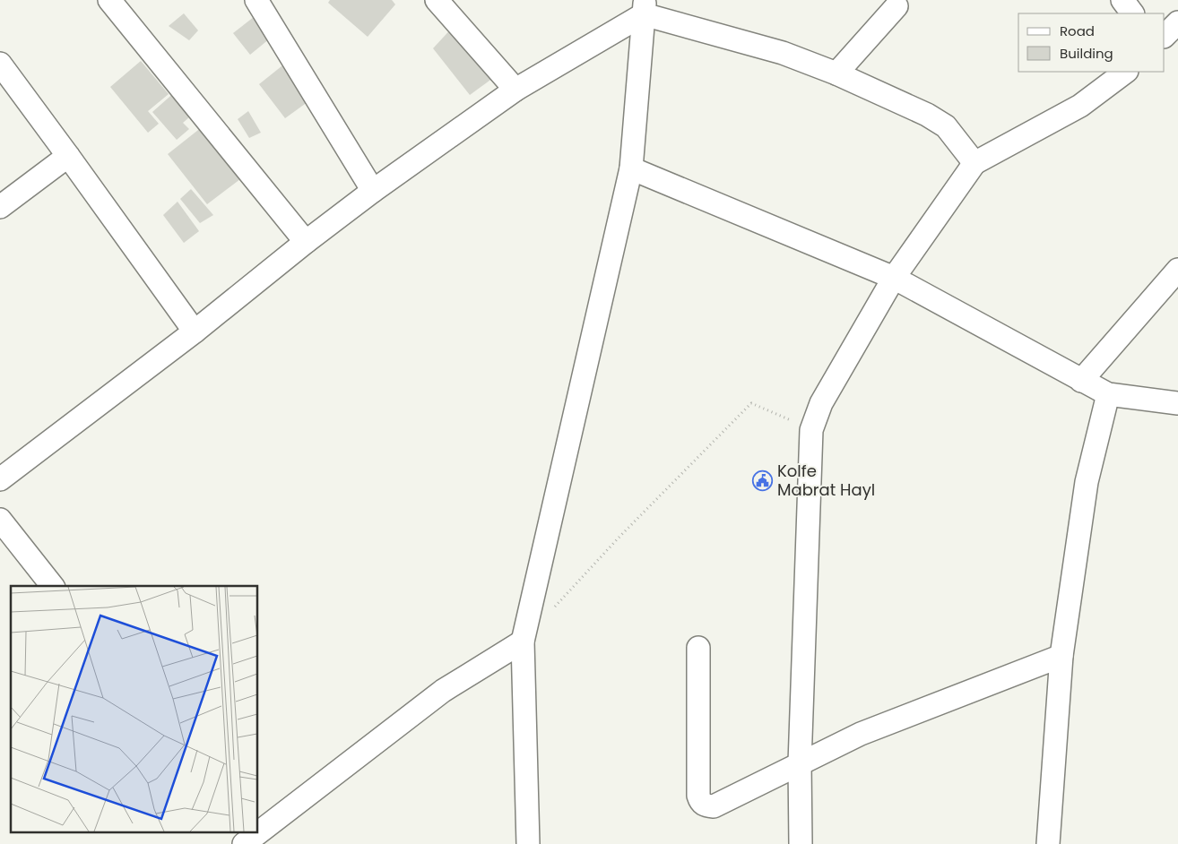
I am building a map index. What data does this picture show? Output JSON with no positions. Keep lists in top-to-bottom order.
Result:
{
  "places": {
    "public building": ["Kolfe Mabrat Hayl"]
  },
  "legend": ["Road", "Building"]
}
